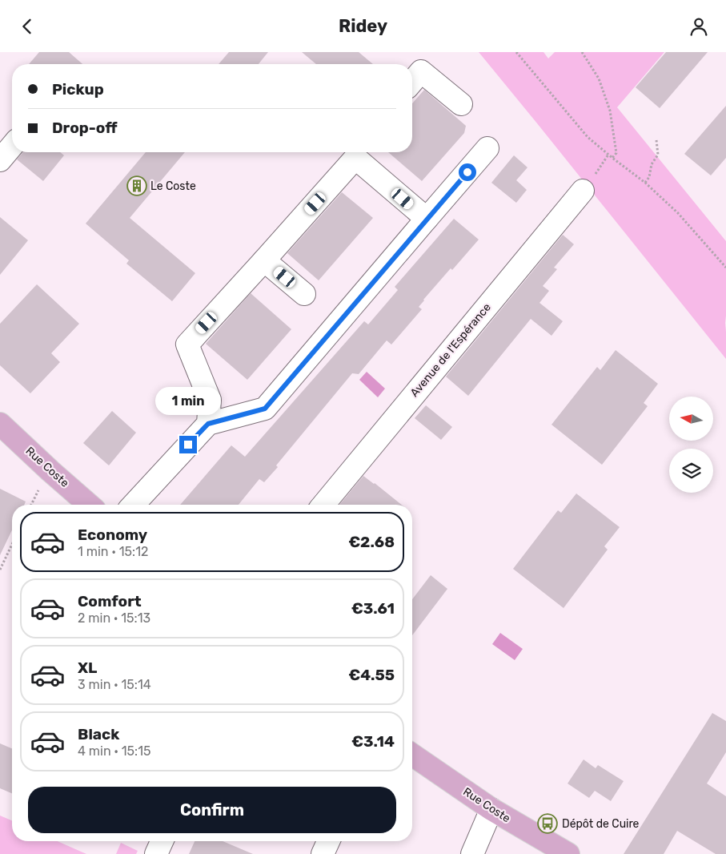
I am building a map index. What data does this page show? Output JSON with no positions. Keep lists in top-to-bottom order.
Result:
{
  "streets": {
    "main road": ["Rue Coste"],
    "street": ["Avenue de l'Espérance"]
  },
  "places": {
    "building": ["Le Coste"],
    "bus stop": ["Dépôt de Cuire"]
  },
  "north": "left",
  "page": {
    "header": "Ridey",
    "banner": ["Pickup", "Drop-off"],
    "bubble": "1 min",
    "list": [
      {
        "name": "Economy",
        "note": "1 min · 15:12",
        "value": "€2.68"
      },
      {
        "name": "Comfort",
        "note": "2 min · 15:13",
        "value": "€3.61"
      },
      {
        "name": "XL",
        "note": "3 min · 15:14",
        "value": "€4.55"
      },
      {
        "name": "Black",
        "note": "4 min · 15:15",
        "value": "€3.14"
      }
    ],
    "buttons": "Confirm"
  }
}
